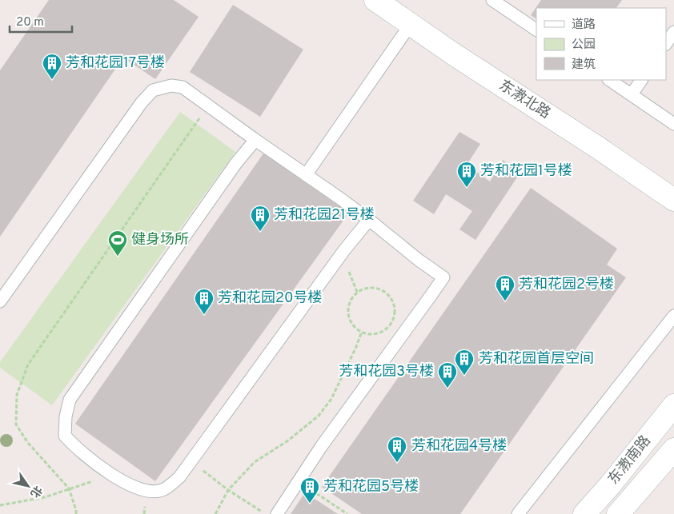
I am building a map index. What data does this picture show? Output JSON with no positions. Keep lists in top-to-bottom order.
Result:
{
  "streets": {
    "street": ["东漖北路", "东漖南路"]
  },
  "places": {
    "building": [
      "芳和花园17号楼",
      "芳和花园1号楼",
      "芳和花园21号楼",
      "芳和花园2号楼",
      "芳和花园20号楼",
      "芳和花园首层空间",
      "芳和花园3号楼",
      "芳和花园4号楼",
      "芳和花园5号楼"
    ],
    "sports": ["健身场所"]
  },
  "legend": ["道路", "公园", "建筑"],
  "scale_bar": "20 m",
  "north": "bottom right"
}
